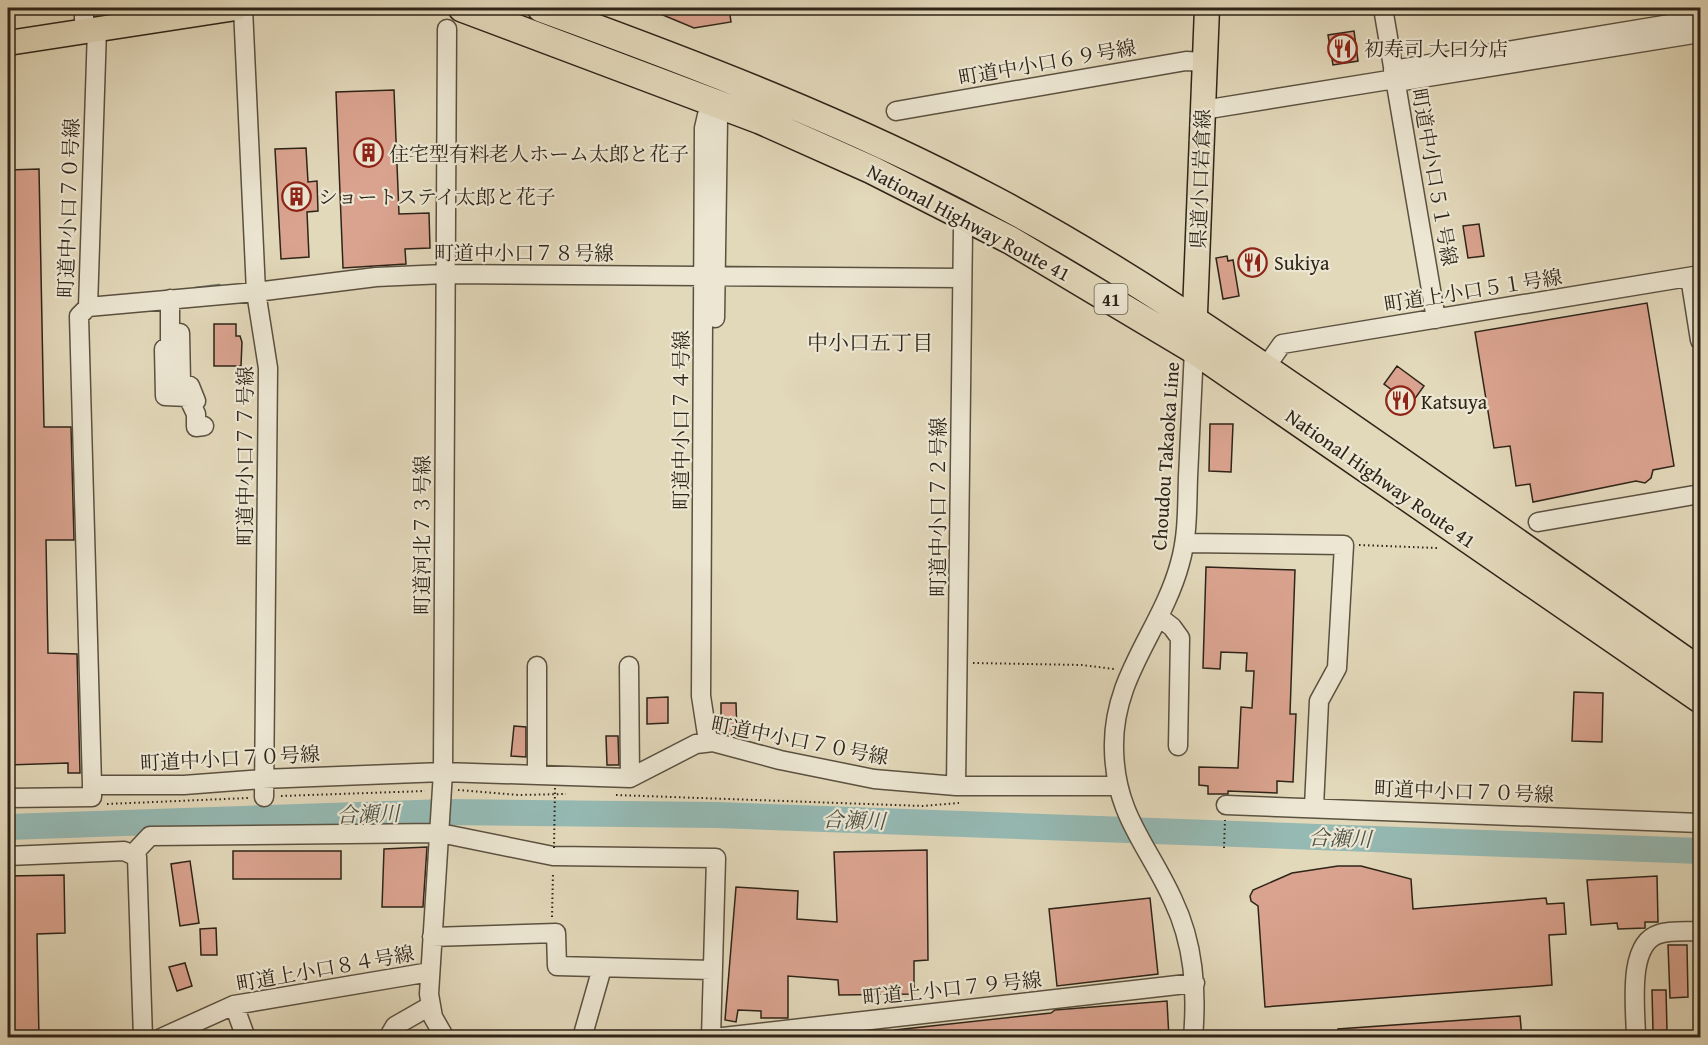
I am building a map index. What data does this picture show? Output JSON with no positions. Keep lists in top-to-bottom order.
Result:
{
  "streets": {
    "highway": ["National Highway Route 41", "41"],
    "main road": ["県道小口岩倉線"],
    "street": [
      "町道中小口６９号線",
      "町道中小口５１号線",
      "町道中小口７０号線",
      "町道中小口７８号線",
      "町道上小口５１号線",
      "町道中小口７４号線",
      "町道中小口７７号線",
      "Choudou Takaoka Line",
      "町道中小口７２号線",
      "町道河北７３号線",
      "町道上小口８４号線",
      "町道上小口７９号線"
    ]
  },
  "crossings": [
    ["町道中小口６９号線", "県道小口岩倉線"],
    ["町道中小口５１号線", "町道上小口５１号線"],
    ["県道小口岩倉線", "National Highway Route 41"],
    ["県道小口岩倉線", "Choudou Takaoka Line"],
    ["町道中小口７０号線", "町道中小口７８号線"],
    ["町道中小口７０号線", "町道中小口７４号線"],
    ["町道中小口７０号線", "町道中小口７７号線"],
    ["町道中小口７０号線", "Choudou Takaoka Line"],
    ["町道中小口７０号線", "町道中小口７２号線"],
    ["町道中小口７０号線", "町道河北７３号線"],
    ["National Highway Route 41", "町道上小口５１号線"],
    ["National Highway Route 41", "Choudou Takaoka Line"],
    ["National Highway Route 41", "町道河北７３号線"],
    ["町道中小口７８号線", "町道中小口７４号線"],
    ["町道中小口７８号線", "町道中小口７７号線"],
    ["町道中小口７８号線", "町道中小口７２号線"],
    ["町道中小口７８号線", "町道河北７３号線"],
    ["Choudou Takaoka Line", "町道上小口７９号線"],
    ["町道河北７３号線", "町道上小口８４号線"]
  ],
  "districts": ["中小口五丁目"],
  "water": ["合瀬川"],
  "places": {
    "restaurant": ["初寿司 大口分店", "Sukiya", "Katsuya"],
    "building": ["住宅型有料老人ホーム太郎と花子", "ショートステイ太郎と花子"]
  }
}
